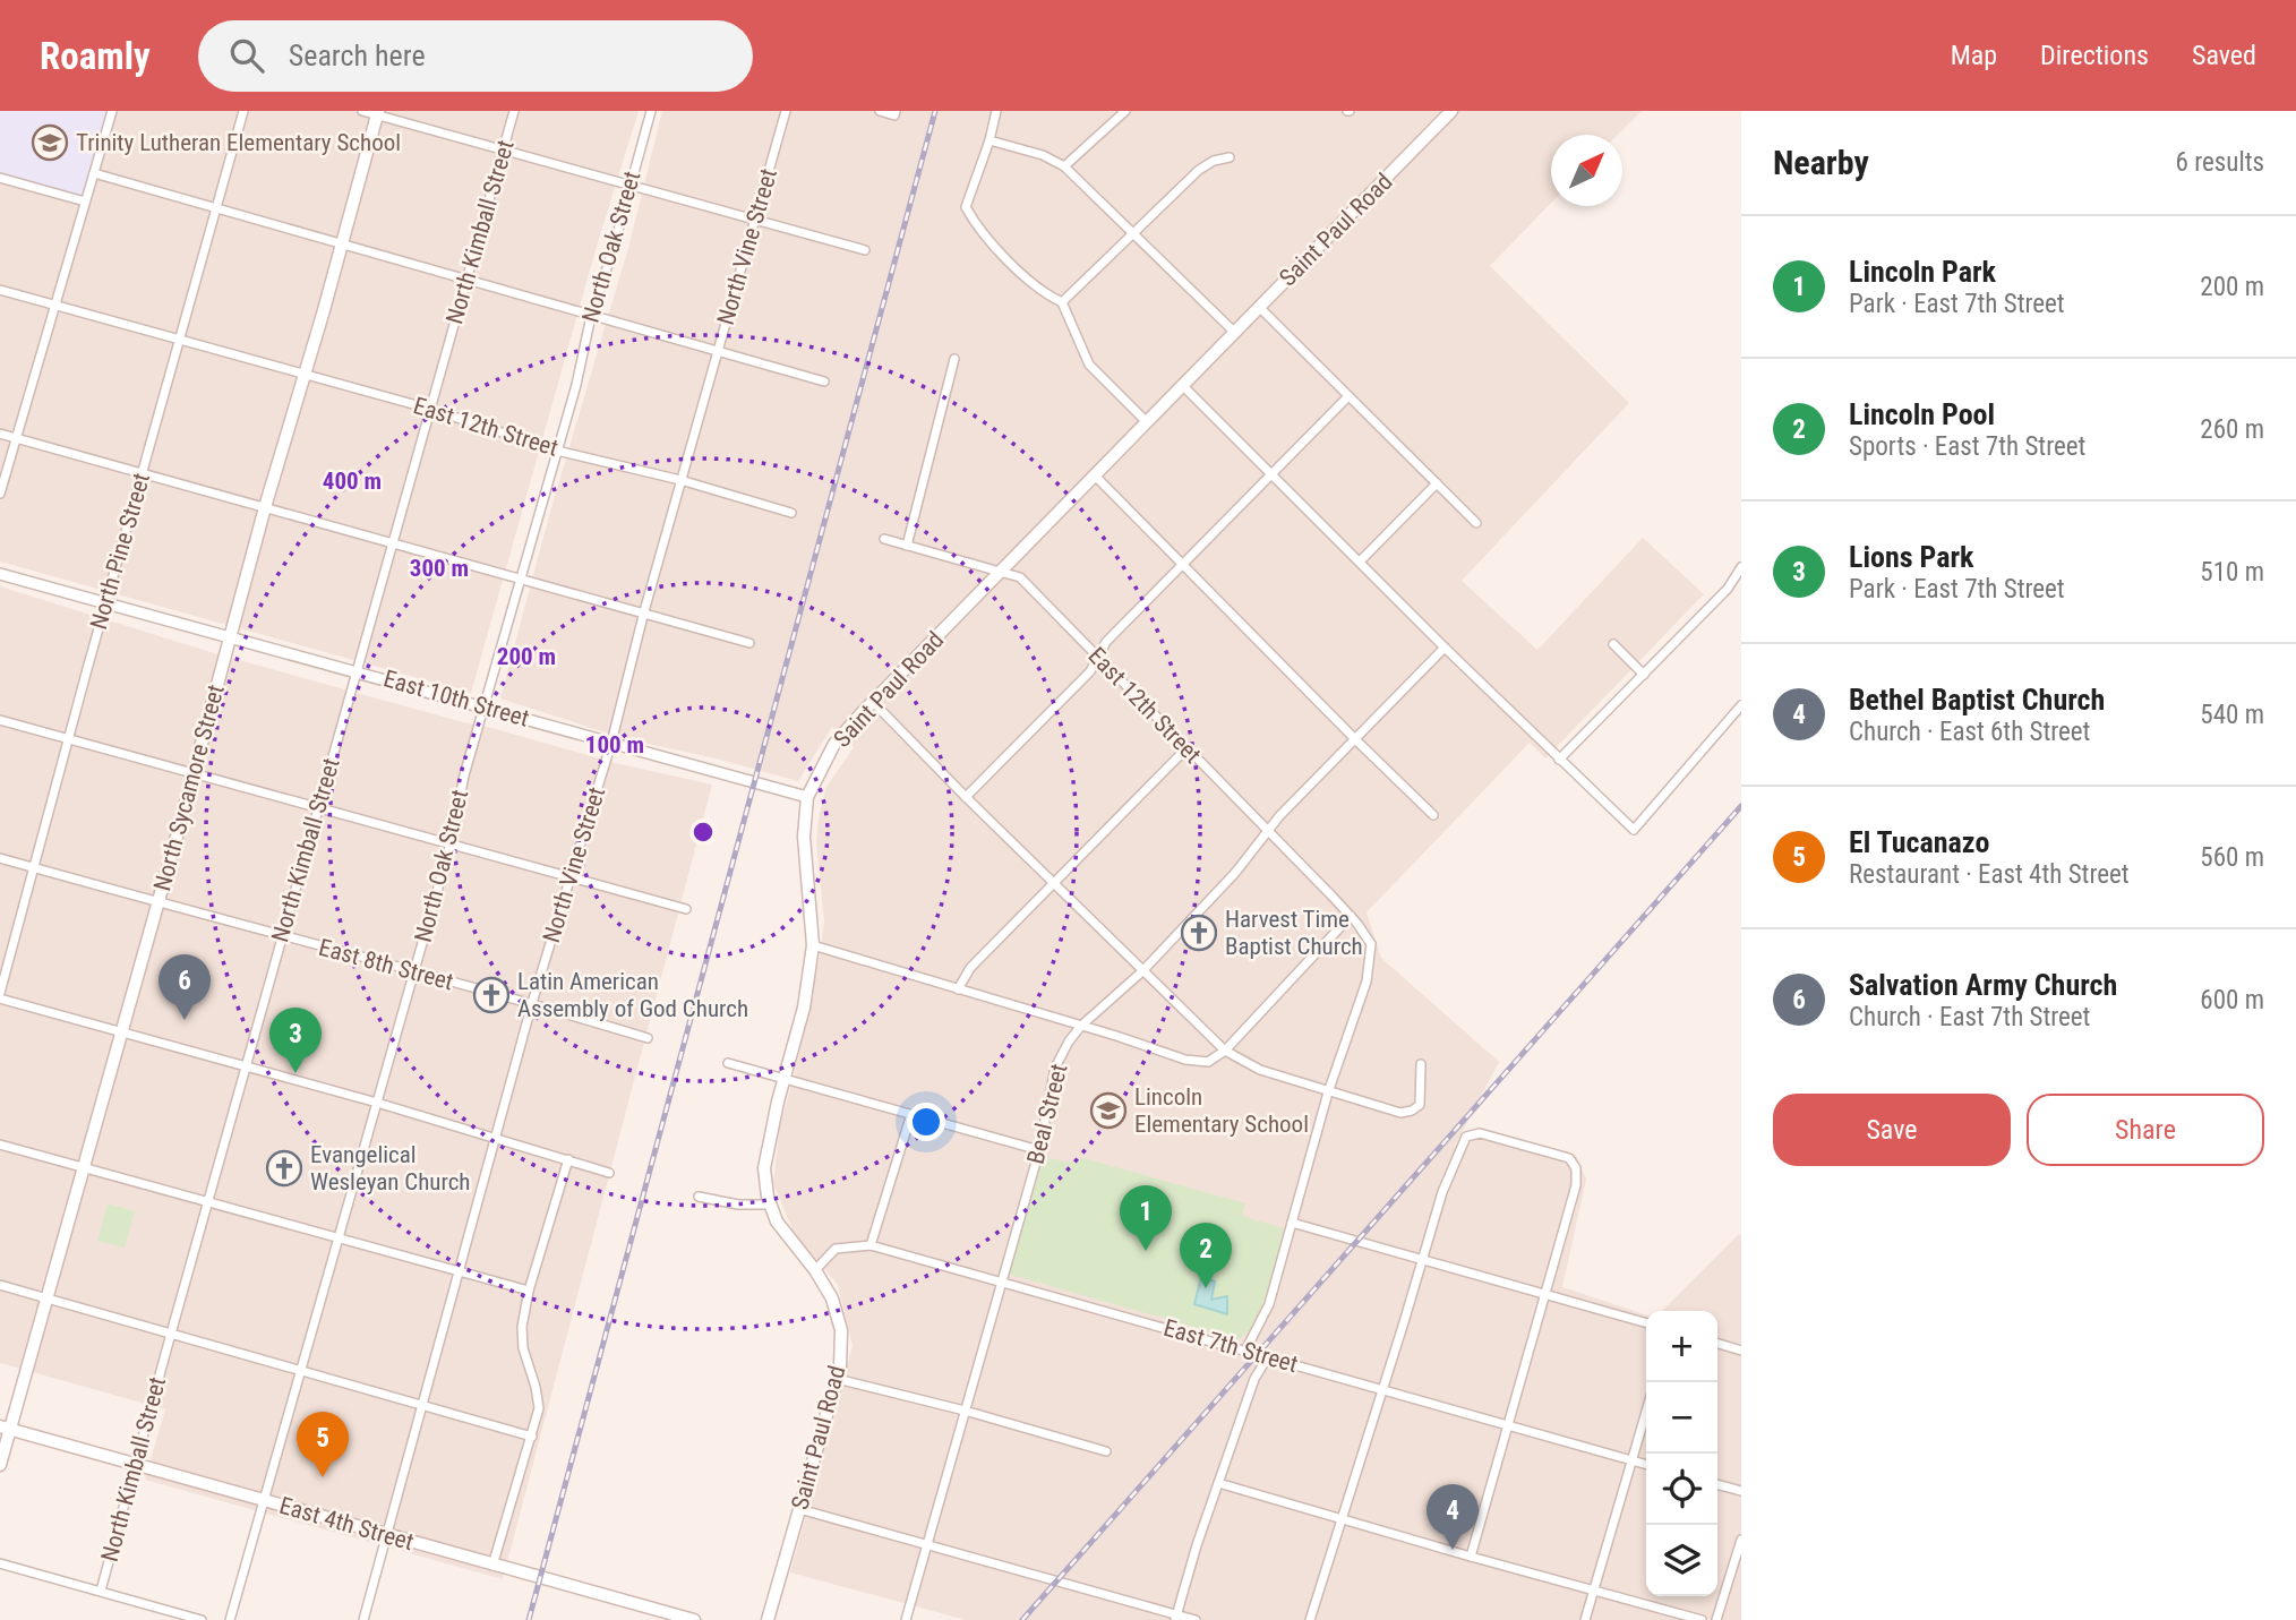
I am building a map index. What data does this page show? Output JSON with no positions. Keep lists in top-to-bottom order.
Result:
{
  "streets": {
    "main road": ["Saint Paul Road", "North Sycamore Street", "East 4th Street"],
    "street": [
      "North Kimball Street",
      "North Oak Street",
      "North Vine Street",
      "East 12th Street",
      "North Pine Street",
      "East 10th Street",
      "East 8th Street",
      "Beal Street",
      "East 7th Street"
    ]
  },
  "crossings": [
    ["Saint Paul Road", "East 12th Street"],
    ["Saint Paul Road", "East 10th Street"],
    ["Saint Paul Road", "East 7th Street"],
    ["North Kimball Street", "East 12th Street"],
    ["North Kimball Street", "East 10th Street"],
    ["North Kimball Street", "East 8th Street"],
    ["North Kimball Street", "East 4th Street"],
    ["North Oak Street", "East 12th Street"],
    ["North Oak Street", "East 10th Street"],
    ["North Oak Street", "East 8th Street"],
    ["North Oak Street", "East 4th Street"],
    ["North Vine Street", "East 12th Street"],
    ["North Vine Street", "East 10th Street"],
    ["North Vine Street", "East 8th Street"],
    ["North Vine Street", "East 4th Street"],
    ["East 12th Street", "North Pine Street"],
    ["East 12th Street", "North Sycamore Street"],
    ["East 12th Street", "Beal Street"],
    ["North Pine Street", "East 10th Street"],
    ["North Pine Street", "East 8th Street"],
    ["East 10th Street", "North Sycamore Street"],
    ["North Sycamore Street", "East 8th Street"],
    ["North Sycamore Street", "East 4th Street"],
    ["Beal Street", "East 7th Street"]
  ],
  "places": {
    "school or university": ["Trinity Lutheran Elementary School", "Lincoln Elementary School"],
    "church": ["Harvest Time Baptist Church", "Latin American Assembly of God Church", "Evangelical Wesleyan Church"]
  },
  "north": "top right",
  "page": {
    "header": "Roamly",
    "search": "Search here",
    "nav": ["Map", "Directions", "Saved"],
    "heading": ["Nearby", "6 results"],
    "list": [
      {
        "mark": "1",
        "name": "Lincoln Park",
        "note": "Park · East 7th Street",
        "value": "200 m"
      },
      {
        "mark": "2",
        "name": "Lincoln Pool",
        "note": "Sports · East 7th Street",
        "value": "260 m"
      },
      {
        "mark": "3",
        "name": "Lions Park",
        "note": "Park · East 7th Street",
        "value": "510 m"
      },
      {
        "mark": "4",
        "name": "Bethel Baptist Church",
        "note": "Church · East 6th Street",
        "value": "540 m"
      },
      {
        "mark": "5",
        "name": "El Tucanazo",
        "note": "Restaurant · East 4th Street",
        "value": "560 m"
      },
      {
        "mark": "6",
        "name": "Salvation Army Church",
        "note": "Church · East 7th Street",
        "value": "600 m"
      }
    ],
    "pins": [
      "6",
      "3",
      "1",
      "2",
      "5",
      "4"
    ],
    "buttons": ["Save", "Share"],
    "map_buttons": ["+", "−"]
  },
  "rings": [
    "400 m",
    "300 m",
    "200 m",
    "100 m"
  ]
}
